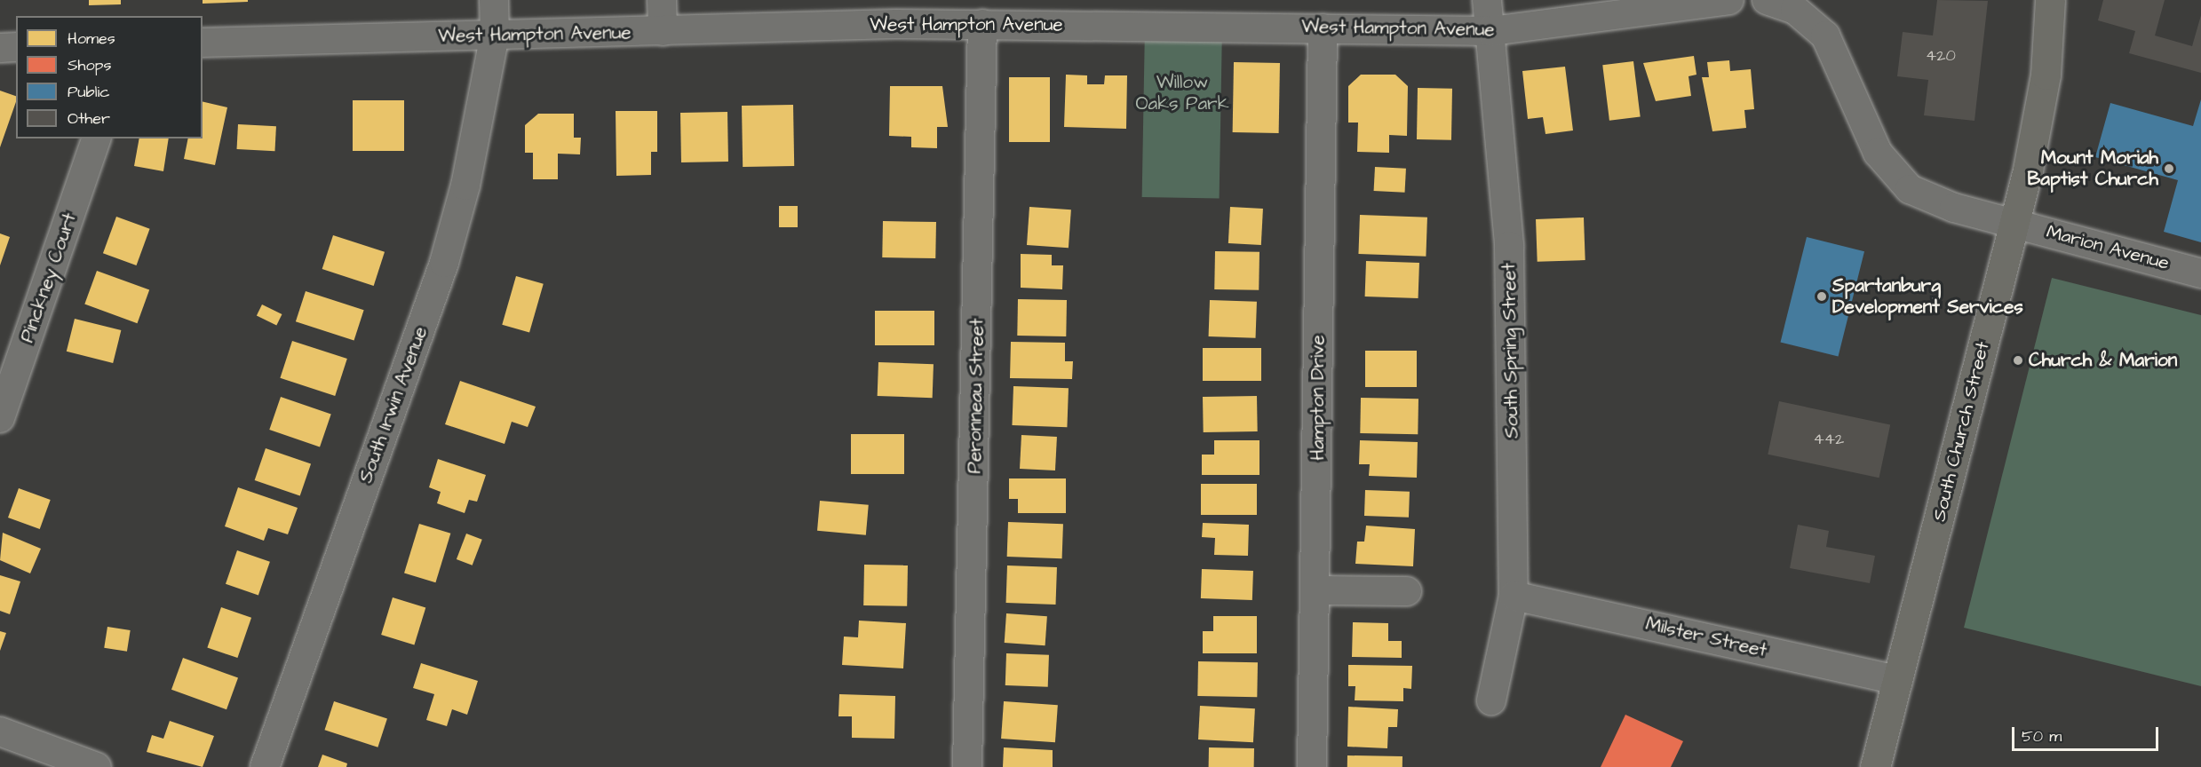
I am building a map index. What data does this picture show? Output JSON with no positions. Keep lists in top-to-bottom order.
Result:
{
  "streets": {
    "main road": ["South Church Street"],
    "street": [
      "West Hampton Avenue",
      "Marion Avenue",
      "Pinckney Court",
      "South Spring Street",
      "Peronneau Street",
      "Hampton Drive",
      "South Irwin Avenue",
      "Milster Street"
    ]
  },
  "crossings": [
    ["West Hampton Avenue", "South Spring Street"],
    ["West Hampton Avenue", "Peronneau Street"],
    ["West Hampton Avenue", "Hampton Drive"],
    ["West Hampton Avenue", "South Irwin Avenue"],
    ["Marion Avenue", "South Church Street"],
    ["South Spring Street", "Milster Street"],
    ["South Church Street", "Milster Street"]
  ],
  "parks": ["Willow Oaks Park"],
  "places": ["Mount Moriah Baptist Church", "Spartanburg Development Services", "Church & Marion"],
  "house_numbers": ["420", "442"],
  "legend": [
    "Homes",
    "Shops",
    "Public",
    "Other"
  ],
  "scale_bar": "50 m"
}
